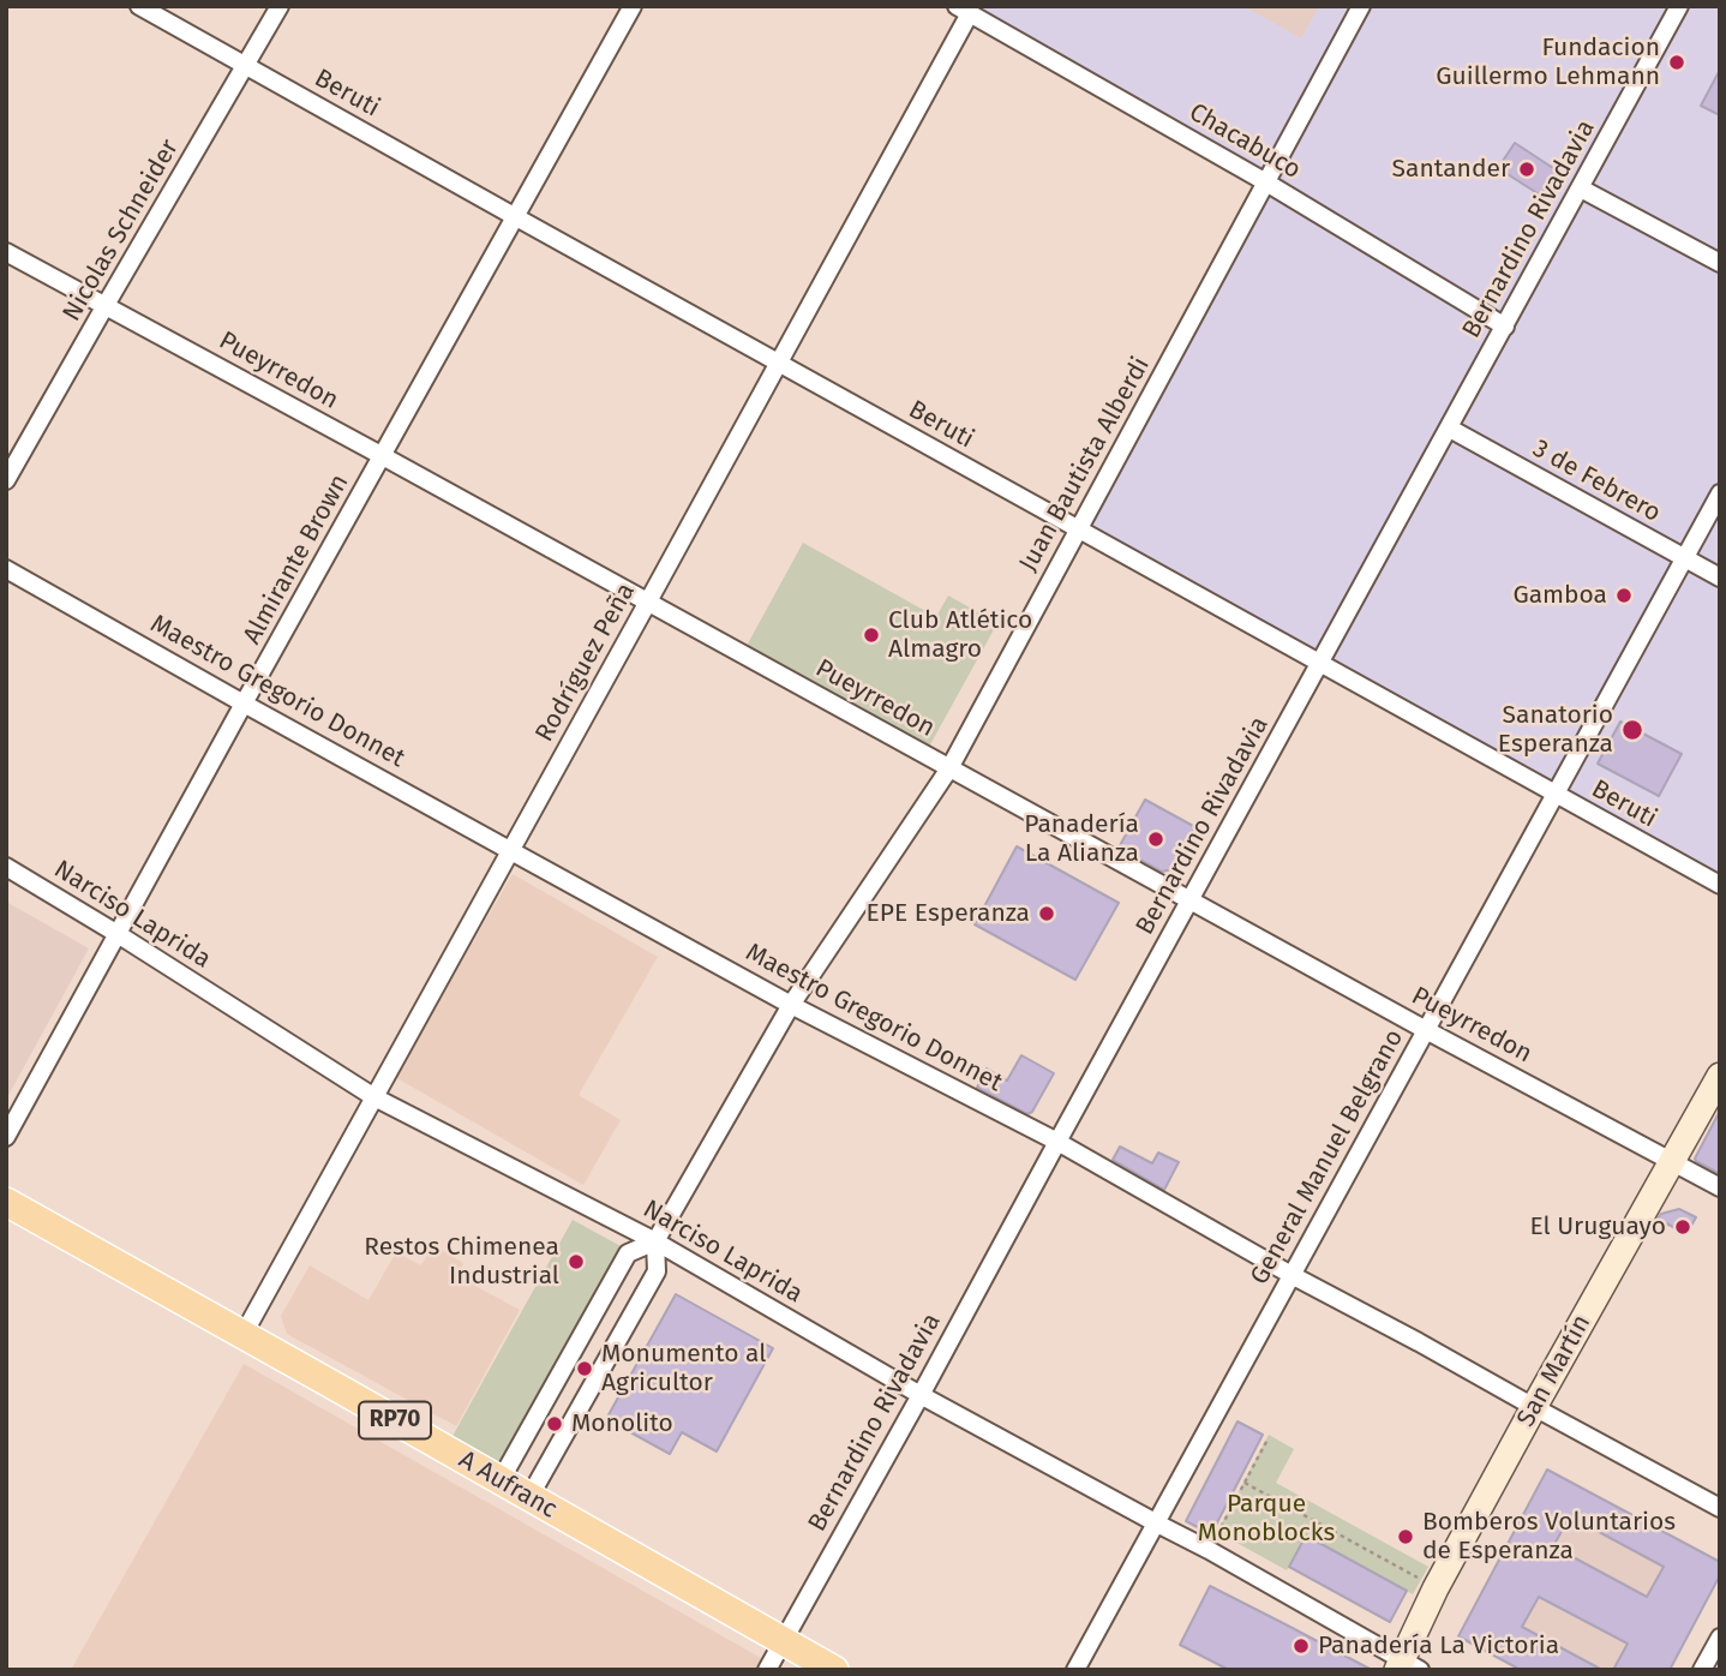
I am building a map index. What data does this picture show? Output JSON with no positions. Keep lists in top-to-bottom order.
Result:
{
  "streets": {
    "main road": ["San Martín", "RP70", "A Aufranc"],
    "street": [
      "Beruti",
      "Chacabuco",
      "Bernardino Rivadavia",
      "Nicolas Schneider",
      "Pueyrredon",
      "Juan Bautista Alberdi",
      "3 de Febrero",
      "Almirante Brown",
      "Rodríguez Peña",
      "Maestro Gregorio Donnet",
      "Narciso Laprida",
      "General Manuel Belgrano"
    ]
  },
  "crossings": [
    ["Beruti", "Bernardino Rivadavia"],
    ["Beruti", "Nicolas Schneider"],
    ["Beruti", "Juan Bautista Alberdi"],
    ["Beruti", "Almirante Brown"],
    ["Beruti", "Rodríguez Peña"],
    ["Beruti", "General Manuel Belgrano"],
    ["Chacabuco", "Bernardino Rivadavia"],
    ["Chacabuco", "Juan Bautista Alberdi"],
    ["Chacabuco", "Rodríguez Peña"],
    ["Bernardino Rivadavia", "Pueyrredon"],
    ["Bernardino Rivadavia", "3 de Febrero"],
    ["Bernardino Rivadavia", "Maestro Gregorio Donnet"],
    ["Bernardino Rivadavia", "Narciso Laprida"],
    ["Bernardino Rivadavia", "A Aufranc"],
    ["Nicolas Schneider", "Pueyrredon"],
    ["Pueyrredon", "Juan Bautista Alberdi"],
    ["Pueyrredon", "Almirante Brown"],
    ["Pueyrredon", "Rodríguez Peña"],
    ["Pueyrredon", "General Manuel Belgrano"],
    ["Pueyrredon", "San Martín"],
    ["Juan Bautista Alberdi", "Maestro Gregorio Donnet"],
    ["Juan Bautista Alberdi", "Narciso Laprida"],
    ["Juan Bautista Alberdi", "A Aufranc"],
    ["3 de Febrero", "General Manuel Belgrano"],
    ["Almirante Brown", "Maestro Gregorio Donnet"],
    ["Almirante Brown", "Narciso Laprida"],
    ["Rodríguez Peña", "Maestro Gregorio Donnet"],
    ["Rodríguez Peña", "Narciso Laprida"],
    ["Rodríguez Peña", "A Aufranc"],
    ["Maestro Gregorio Donnet", "General Manuel Belgrano"],
    ["Maestro Gregorio Donnet", "San Martín"],
    ["Narciso Laprida", "General Manuel Belgrano"],
    ["Narciso Laprida", "San Martín"]
  ],
  "parks": ["Parque Monoblocks"],
  "places": [
    "Fundacion Guillermo Lehmann",
    "Santander",
    "Gamboa",
    "Club Atlético Almagro",
    "Sanatorio Esperanza",
    "Panadería La Alianza",
    "EPE Esperanza",
    "El Uruguayo",
    "Restos Chimenea Industrial",
    "Monumento al Agricultor",
    "Monolito",
    "Bomberos Voluntarios de Esperanza",
    "Panadería La Victoria"
  ]
}
